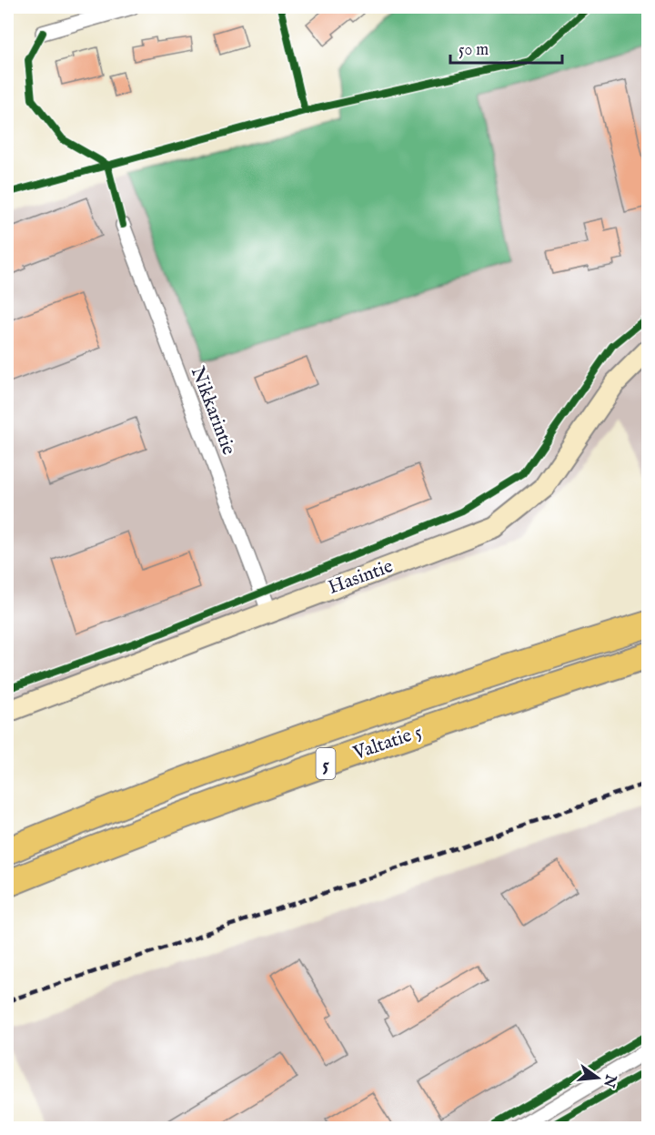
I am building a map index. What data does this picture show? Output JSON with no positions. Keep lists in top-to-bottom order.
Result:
{
  "streets": {
    "highway": ["Valtatie 5", "5"],
    "street": ["Nikkarintie", "Hasintie"]
  },
  "crossings": [
    ["Nikkarintie", "Hasintie"]
  ],
  "scale_bar": "50 m",
  "north": "right"
}
